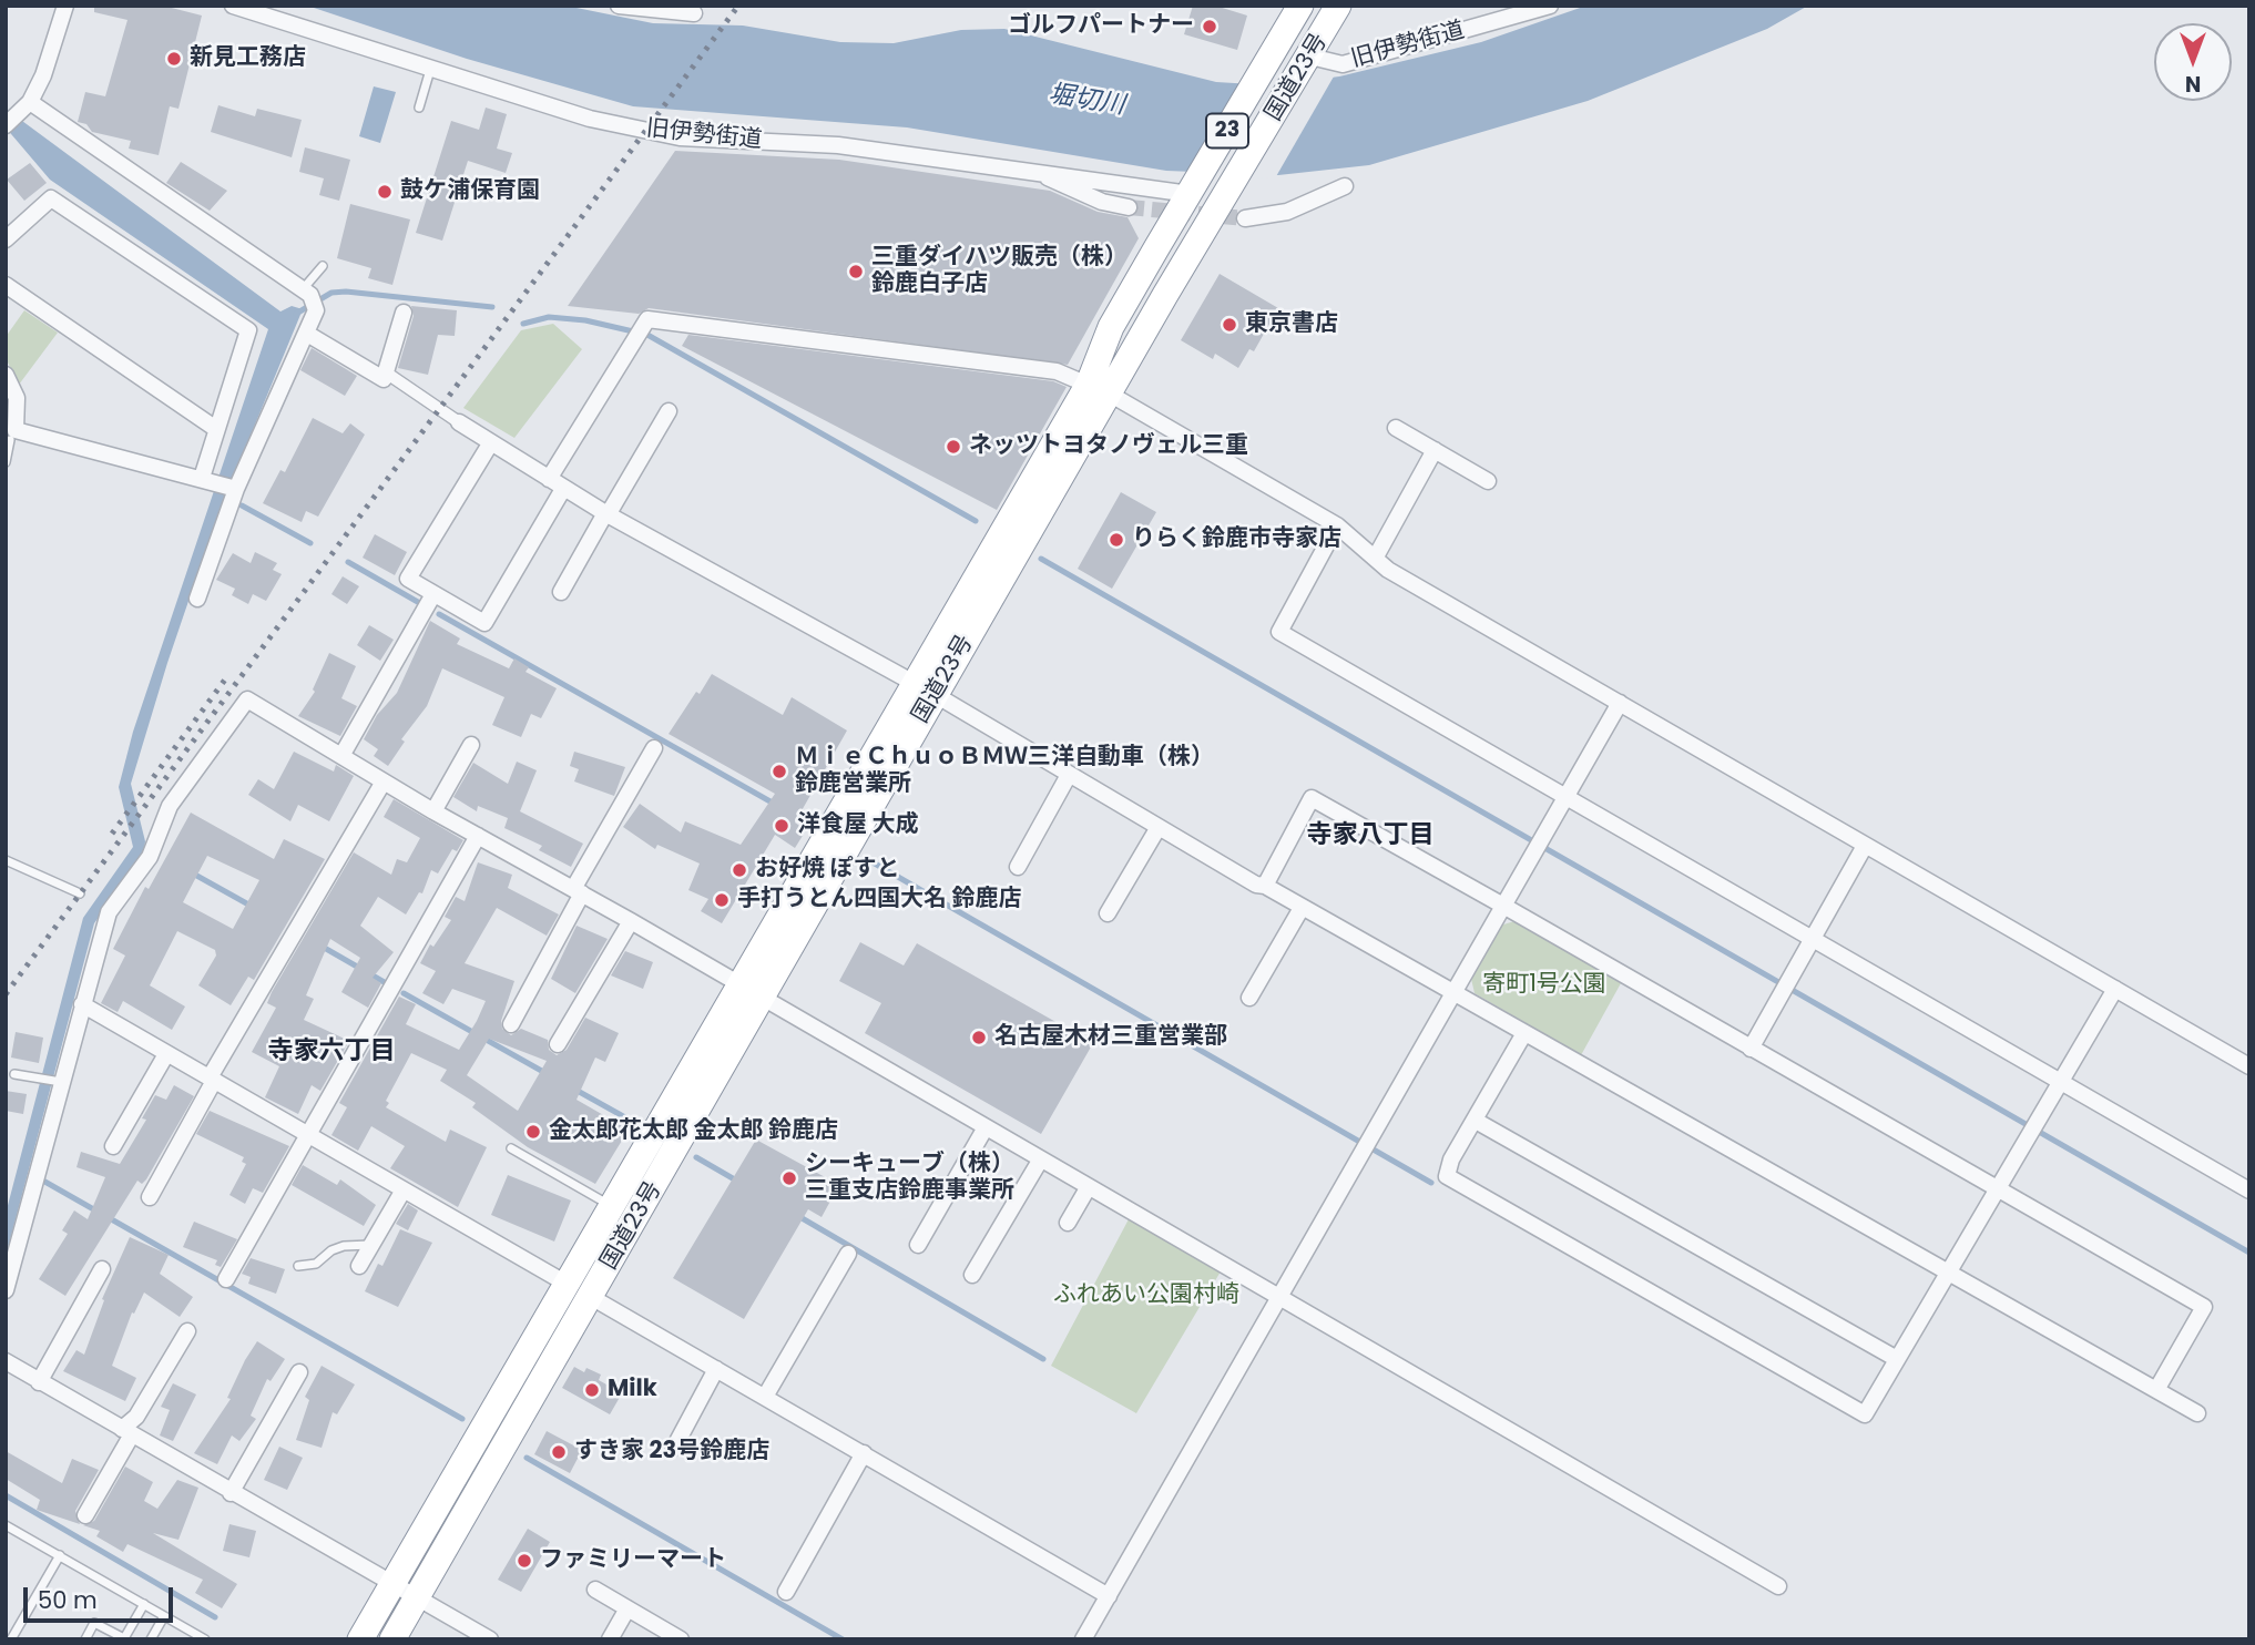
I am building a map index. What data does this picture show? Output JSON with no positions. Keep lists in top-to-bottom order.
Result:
{
  "streets": {
    "highway": ["国道23号", "23"],
    "street": ["旧伊勢街道"]
  },
  "crossings": [
    ["旧伊勢街道", "国道23号"]
  ],
  "districts": ["寺家八丁目", "寺家六丁目"],
  "water": ["堀切川"],
  "parks": ["寄町1号公園", "ふれあい公園村崎"],
  "places": [
    "ゴルフパートナー",
    "新見工務店",
    "鼓ケ浦保育園",
    "三重ダイハツ販売（株） 鈴鹿白子店",
    "東京書店",
    "ネッツトヨタノヴェル三重",
    "りらく鈴鹿市寺家店",
    "ＭｉｅＣｈｕｏＢＭＷ三洋自動車（株） 鈴鹿営業所",
    "洋食屋 大成",
    "お好焼 ぽすと",
    "手打うとん四国大名 鈴鹿店",
    "名古屋木材三重営業部",
    "金太郎花太郎 金太郎 鈴鹿店",
    "シーキューブ（株） 三重支店鈴鹿事業所",
    "Milk",
    "すき家 23号鈴鹿店",
    "ファミリーマート"
  ],
  "scale_bar": "50 m",
  "north": "bottom"
}
